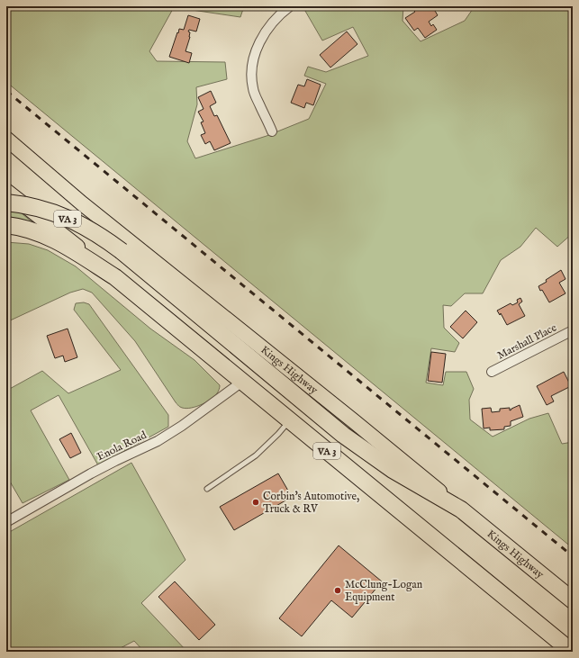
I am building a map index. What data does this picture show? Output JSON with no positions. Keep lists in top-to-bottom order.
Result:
{
  "streets": {
    "highway": ["VA 3", "Kings Highway"],
    "street": ["Marshall Place", "Enola Road"]
  },
  "crossings": [
    ["VA 3", "Kings Highway"],
    ["VA 3", "Enola Road"]
  ],
  "places": ["Corbin's Automotive, Truck & RV", "McClung-Logan Equipment"]
}
